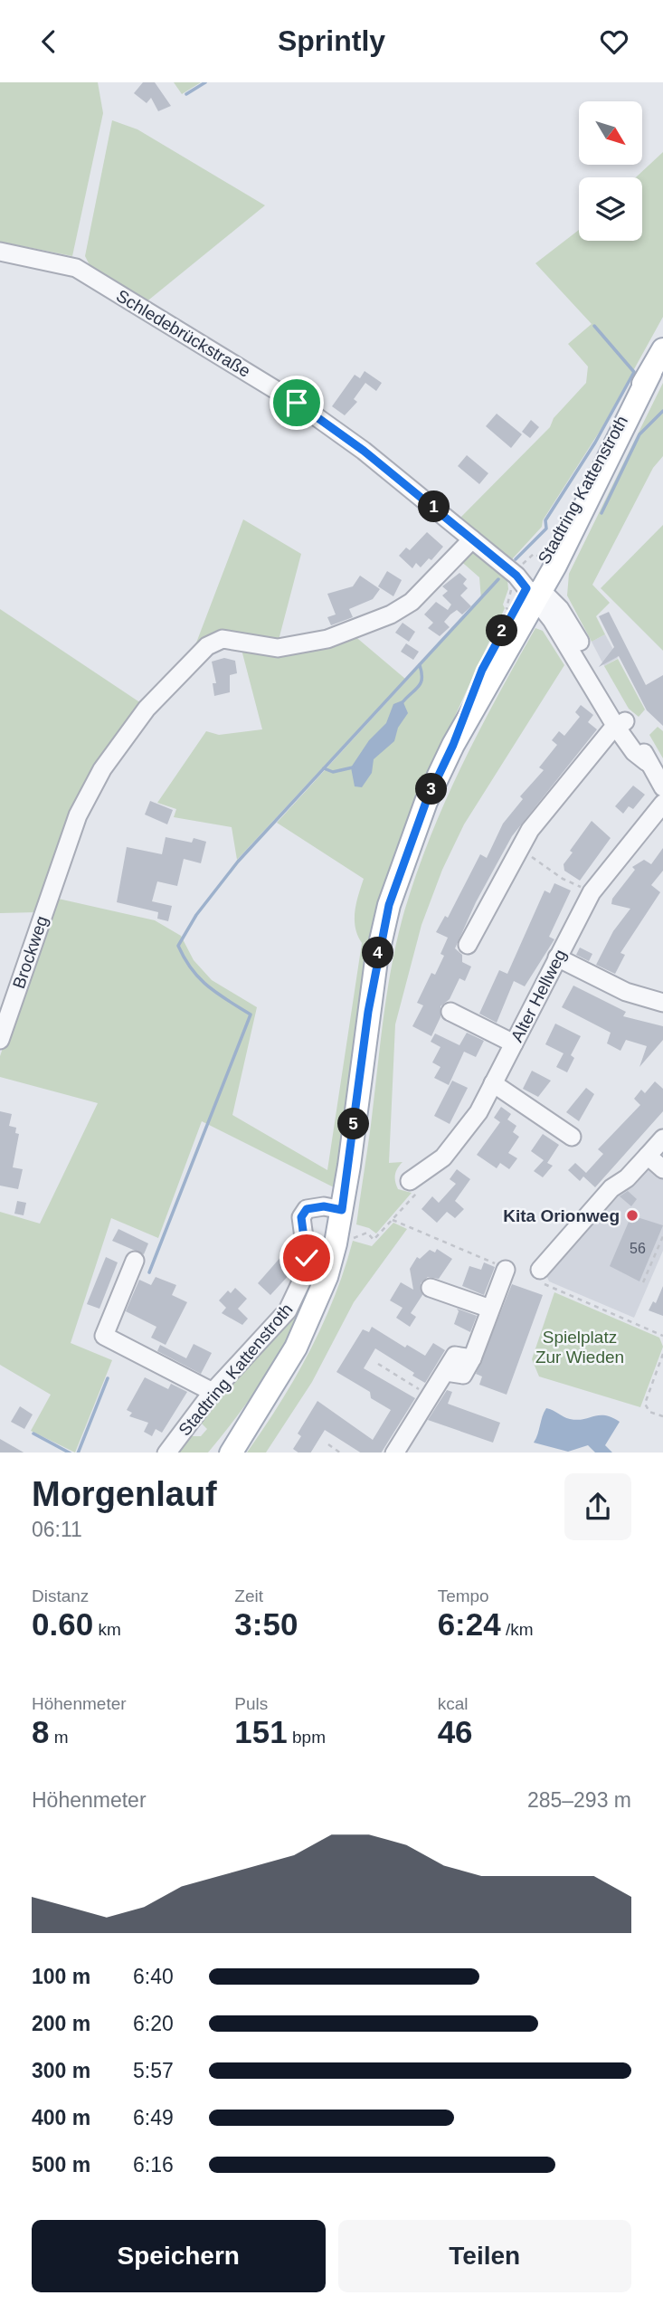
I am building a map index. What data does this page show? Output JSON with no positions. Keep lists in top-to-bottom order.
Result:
{
  "streets": {
    "main road": ["Stadtring Kattenstroth"],
    "street": ["Schledebrückstraße", "Brockweg", "Alter Hellweg"]
  },
  "crossings": [
    ["Schledebrückstraße", "Stadtring Kattenstroth"],
    ["Schledebrückstraße", "Brockweg"]
  ],
  "parks": ["Spielplatz Zur Wieden"],
  "places": ["Kita Orionweg"],
  "house_numbers": ["56"],
  "north": "bottom right",
  "page": {
    "header": "Sprintly",
    "pins": [
      "1",
      "2",
      "3",
      "4",
      "5"
    ],
    "heading": ["Morgenlauf", "06:11"],
    "stats": [
      ["Distanz", "0.60 km"],
      ["Zeit", "3:50"],
      ["Tempo", "6:24 /km"],
      ["Höhenmeter", "8 m"],
      ["Puls", "151 bpm"],
      ["kcal", "46"]
    ],
    "chart": ["Höhenmeter", "285–293 m"],
    "list": [
      {
        "name": "100 m",
        "note": "6:40"
      },
      {
        "name": "200 m",
        "note": "6:20"
      },
      {
        "name": "300 m",
        "note": "5:57"
      },
      {
        "name": "400 m",
        "note": "6:49"
      },
      {
        "name": "500 m",
        "note": "6:16"
      }
    ],
    "buttons": ["Speichern", "Teilen"]
  }
}
